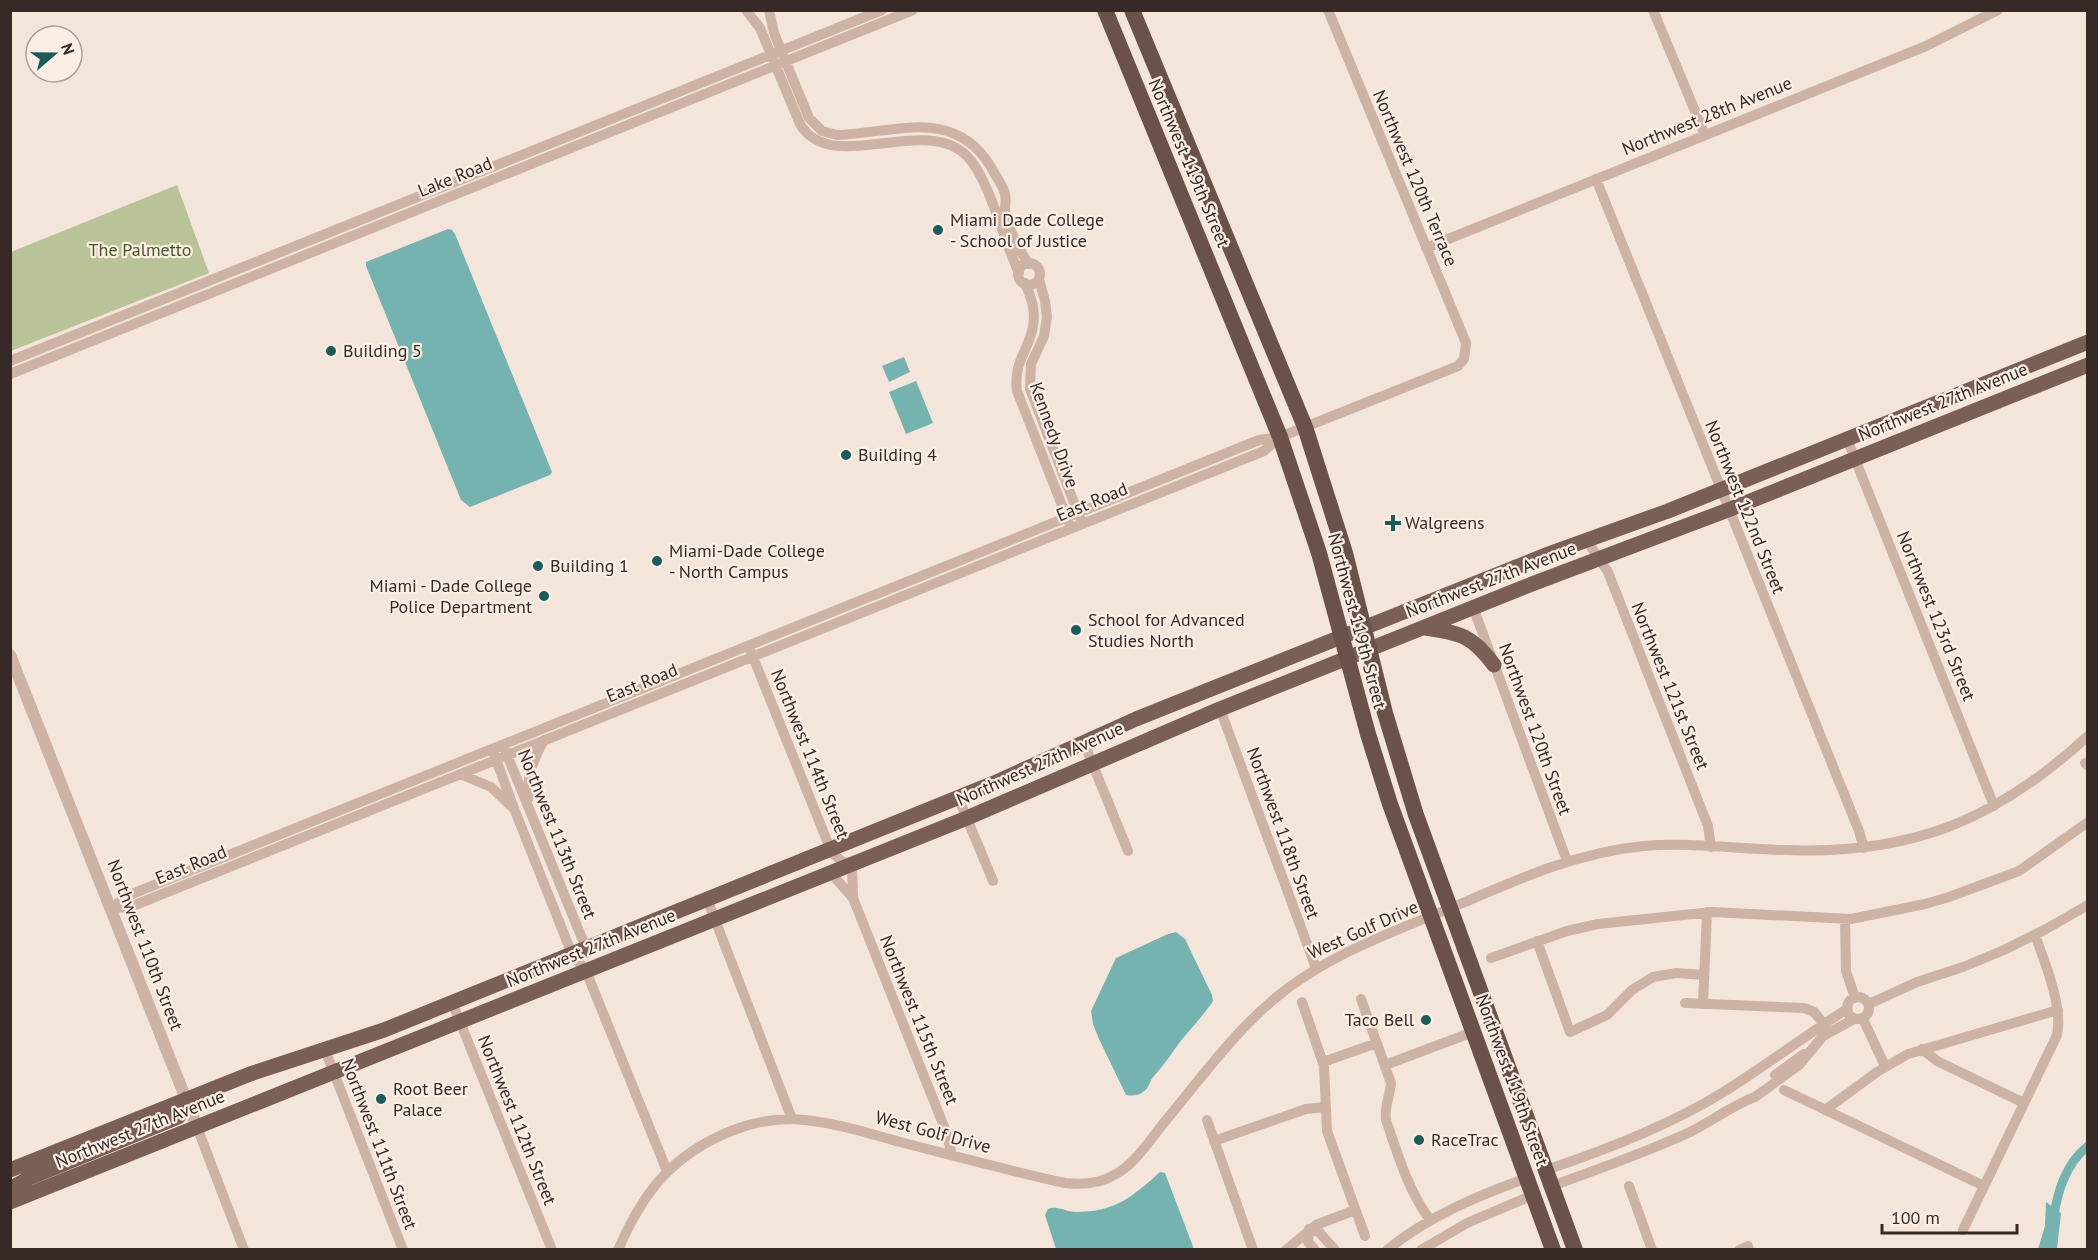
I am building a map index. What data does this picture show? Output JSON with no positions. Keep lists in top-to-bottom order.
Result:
{
  "streets": {
    "highway": ["Northwest 119th Street"],
    "main road": ["Northwest 27th Avenue"],
    "street": [
      "Northwest 28th Avenue",
      "Lake Road",
      "Northwest 120th Terrace",
      "Kennedy Drive",
      "East Road",
      "Northwest 122nd Street",
      "Northwest 123rd Street",
      "Northwest 121st Street",
      "Northwest 120th Street",
      "Northwest 114th Street",
      "Northwest 118th Street",
      "Northwest 113th Street",
      "West Golf Drive",
      "Northwest 110th Street",
      "Northwest 115th Street",
      "Northwest 112th Street",
      "Northwest 111th Street"
    ]
  },
  "crossings": [
    ["Northwest 28th Avenue", "Northwest 120th Terrace"],
    ["Northwest 28th Avenue", "Northwest 122nd Street"],
    ["Northwest 119th Street", "Northwest 27th Avenue"],
    ["Northwest 119th Street", "East Road"],
    ["Northwest 119th Street", "West Golf Drive"],
    ["Lake Road", "Kennedy Drive"],
    ["Northwest 120th Terrace", "East Road"],
    ["Northwest 27th Avenue", "Northwest 122nd Street"],
    ["Northwest 27th Avenue", "Northwest 123rd Street"],
    ["Northwest 27th Avenue", "Northwest 121st Street"],
    ["Northwest 27th Avenue", "Northwest 120th Street"],
    ["Northwest 27th Avenue", "Northwest 114th Street"],
    ["Northwest 27th Avenue", "Northwest 118th Street"],
    ["Northwest 27th Avenue", "Northwest 113th Street"],
    ["Northwest 27th Avenue", "Northwest 110th Street"],
    ["Northwest 27th Avenue", "Northwest 115th Street"],
    ["Northwest 27th Avenue", "Northwest 112th Street"],
    ["Northwest 27th Avenue", "Northwest 111th Street"],
    ["Kennedy Drive", "East Road"],
    ["East Road", "Northwest 114th Street"],
    ["East Road", "Northwest 113th Street"],
    ["East Road", "Northwest 110th Street"],
    ["Northwest 122nd Street", "West Golf Drive"],
    ["Northwest 123rd Street", "West Golf Drive"],
    ["Northwest 121st Street", "West Golf Drive"],
    ["Northwest 120th Street", "West Golf Drive"],
    ["Northwest 114th Street", "Northwest 115th Street"],
    ["Northwest 118th Street", "West Golf Drive"],
    ["Northwest 113th Street", "West Golf Drive"],
    ["West Golf Drive", "Northwest 115th Street"]
  ],
  "parks": ["The Palmetto"],
  "places": {
    "other": [
      "Miami Dade College - School of Justice",
      "Building 5",
      "Building 4",
      "Miami-Dade College - North Campus",
      "Building 1",
      "Miami - Dade College Police Department",
      "School for Advanced Studies North",
      "Taco Bell",
      "Root Beer Palace",
      "RaceTrac"
    ],
    "health": ["Walgreens"]
  },
  "scale_bar": "100 m",
  "north": "right"
}
